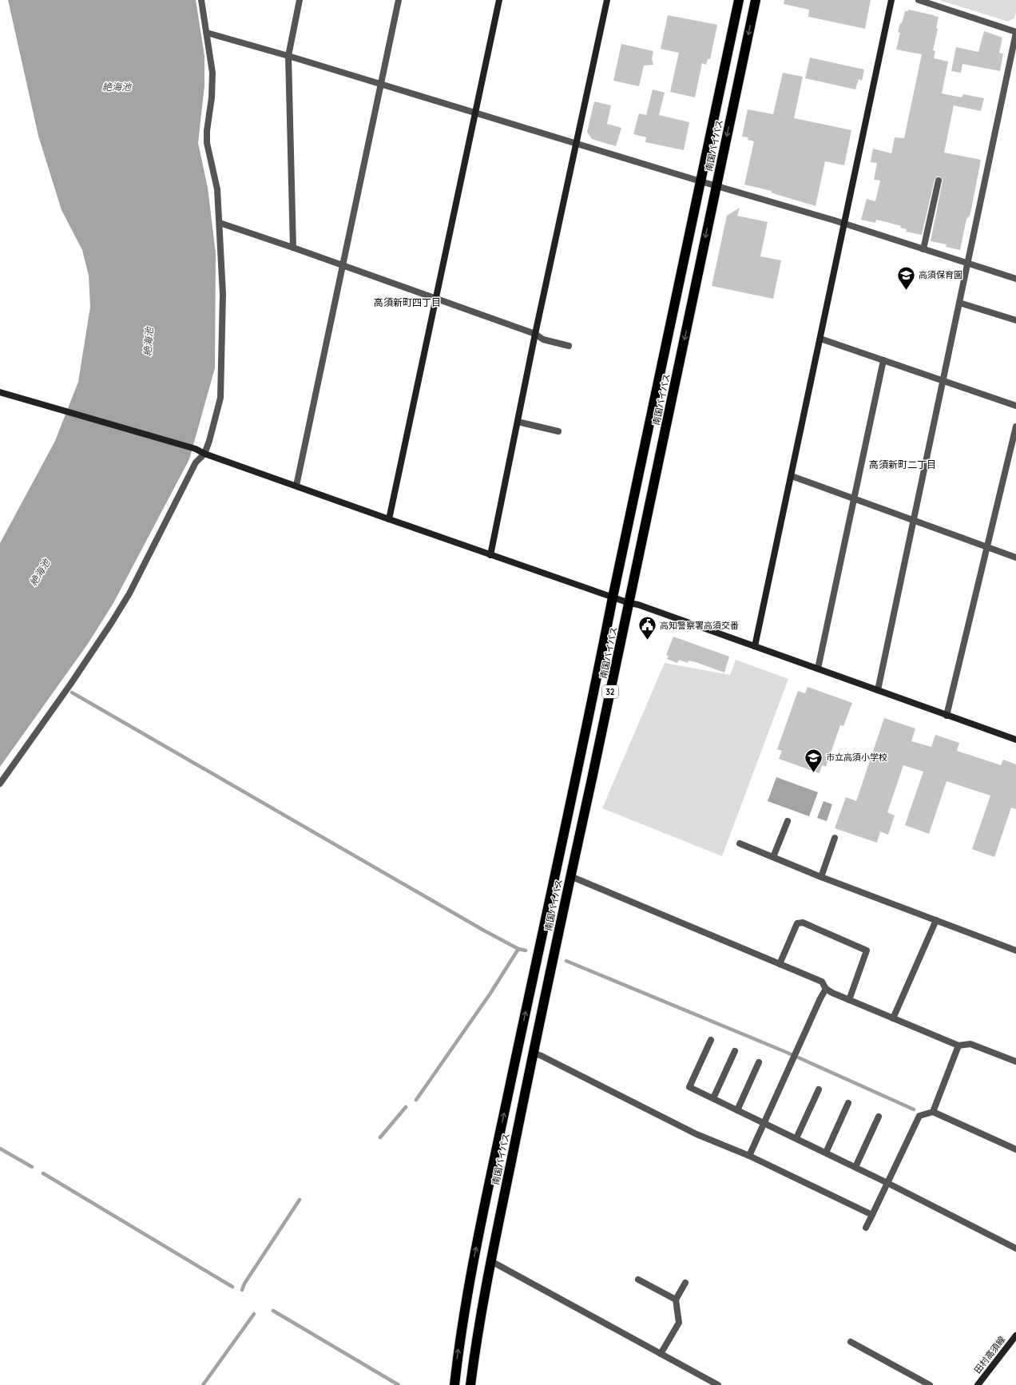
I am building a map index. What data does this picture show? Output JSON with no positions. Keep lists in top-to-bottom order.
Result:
{
  "streets": {
    "highway": ["南国バイパス", "32"],
    "street": ["田村高須線"]
  },
  "districts": ["高須新町四丁目", "高須新町二丁目"],
  "water": ["絶海池"],
  "places": {
    "school or university": ["高須保育園", "市立高須小学校"],
    "public building": ["高知警察署高須交番"]
  }
}
